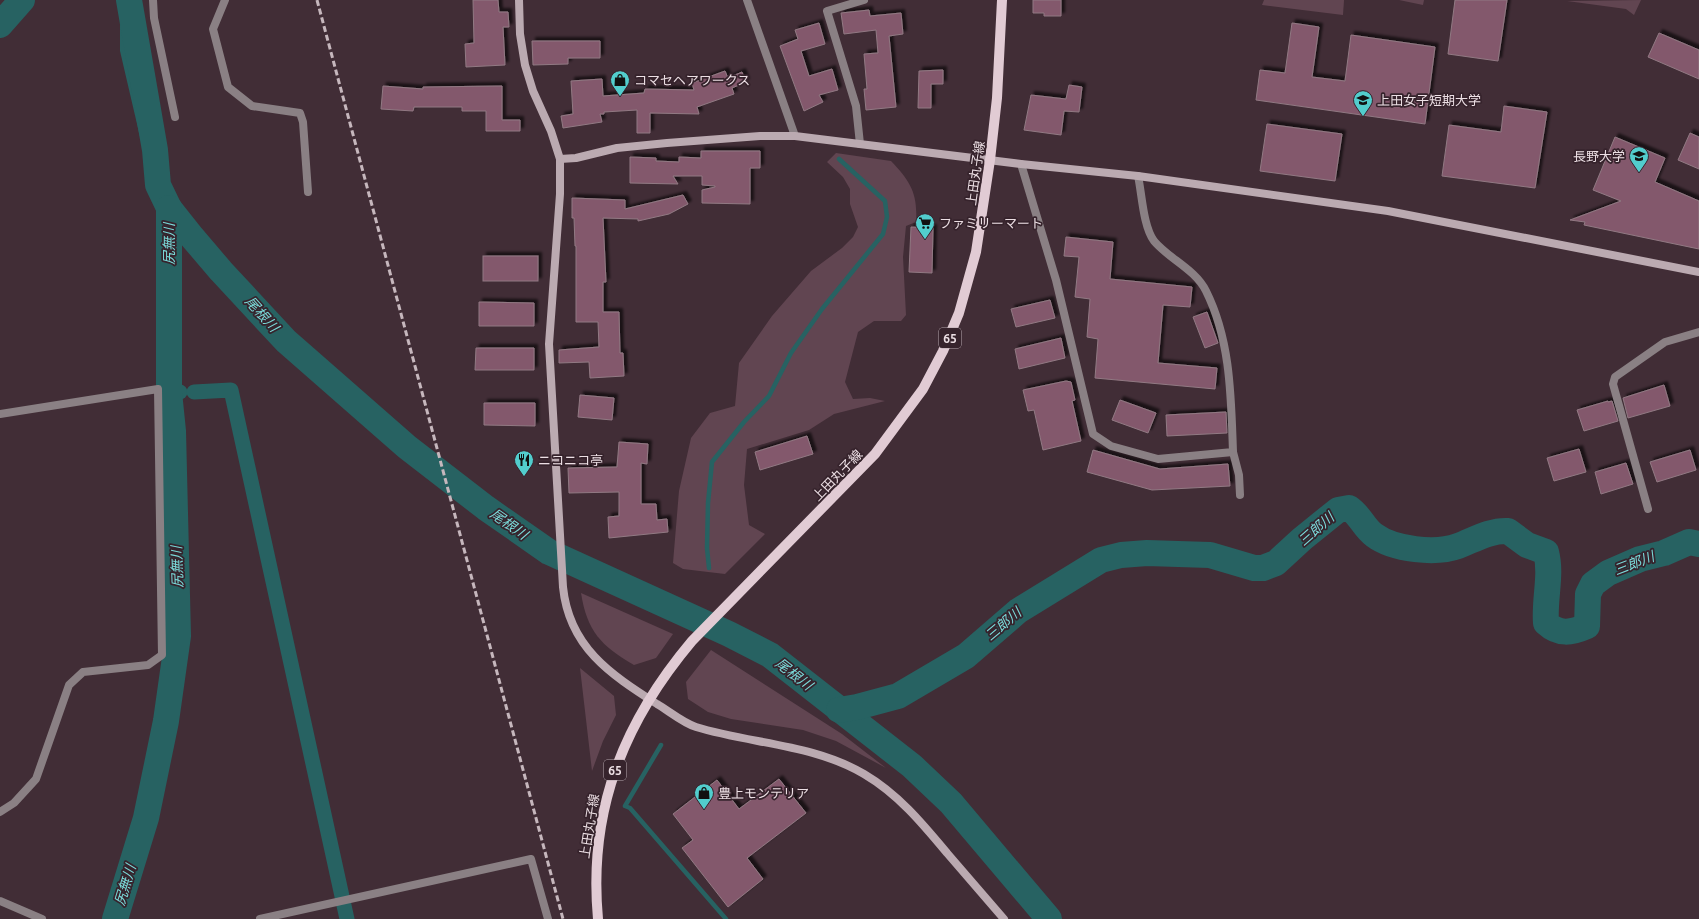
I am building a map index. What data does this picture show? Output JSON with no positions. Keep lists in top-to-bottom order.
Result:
{
  "streets": {
    "main road": ["上田丸子線", "65"]
  },
  "water": ["尻無川", "尾根川", "三郎川"],
  "places": {
    "shop": ["コマセヘアワークス", "豊上モンテリア"],
    "school or university": ["上田女子短期大学", "長野大学"],
    "supermarket": ["ファミリーマート"],
    "restaurant": ["ニコニコ亭"]
  }
}
